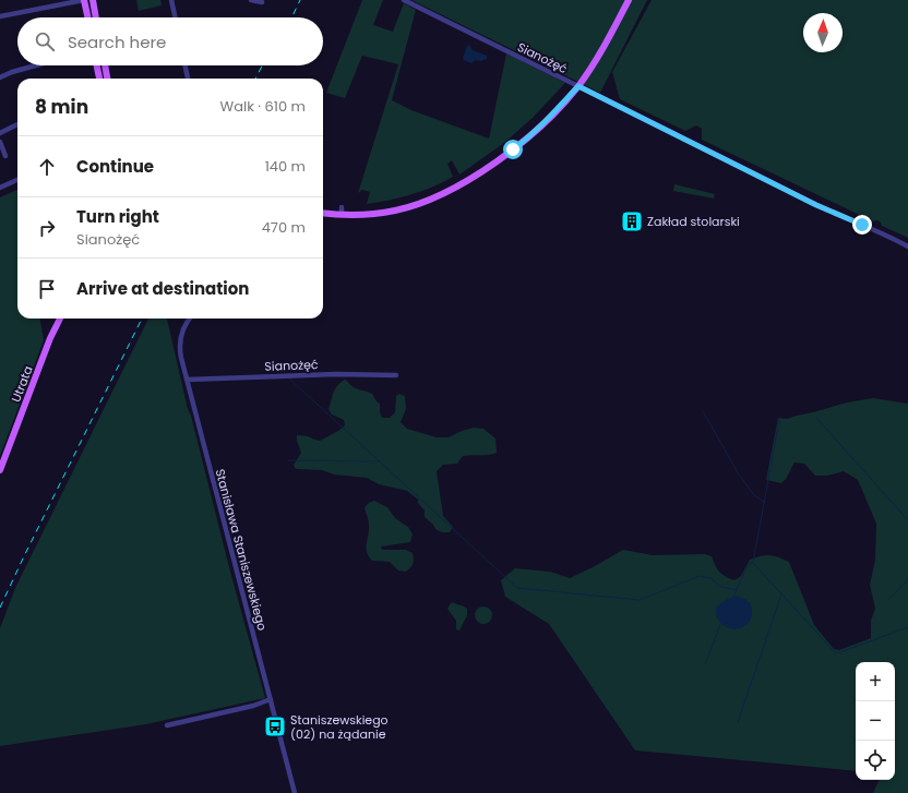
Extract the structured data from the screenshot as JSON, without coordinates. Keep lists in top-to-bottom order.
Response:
{
  "streets": {
    "main road": ["Utrata"],
    "street": ["Sianożęć", "Stanisława Staniszewskiego"]
  },
  "crossings": [
    ["Sianożęć", "Stanisława Staniszewskiego"]
  ],
  "places": {
    "building": ["Zakład stolarski"],
    "bus stop": ["Staniszewskiego (02) na żądanie"]
  },
  "north": "top",
  "page": {
    "search": "Search here",
    "heading": ["8 min", "Walk · 610 m"],
    "list": [
      ["Continue", "140 m"],
      ["Turn right", "Sianożęć", "470 m"],
      "Arrive at destination"
    ],
    "map_buttons": ["+", "−"]
  }
}
